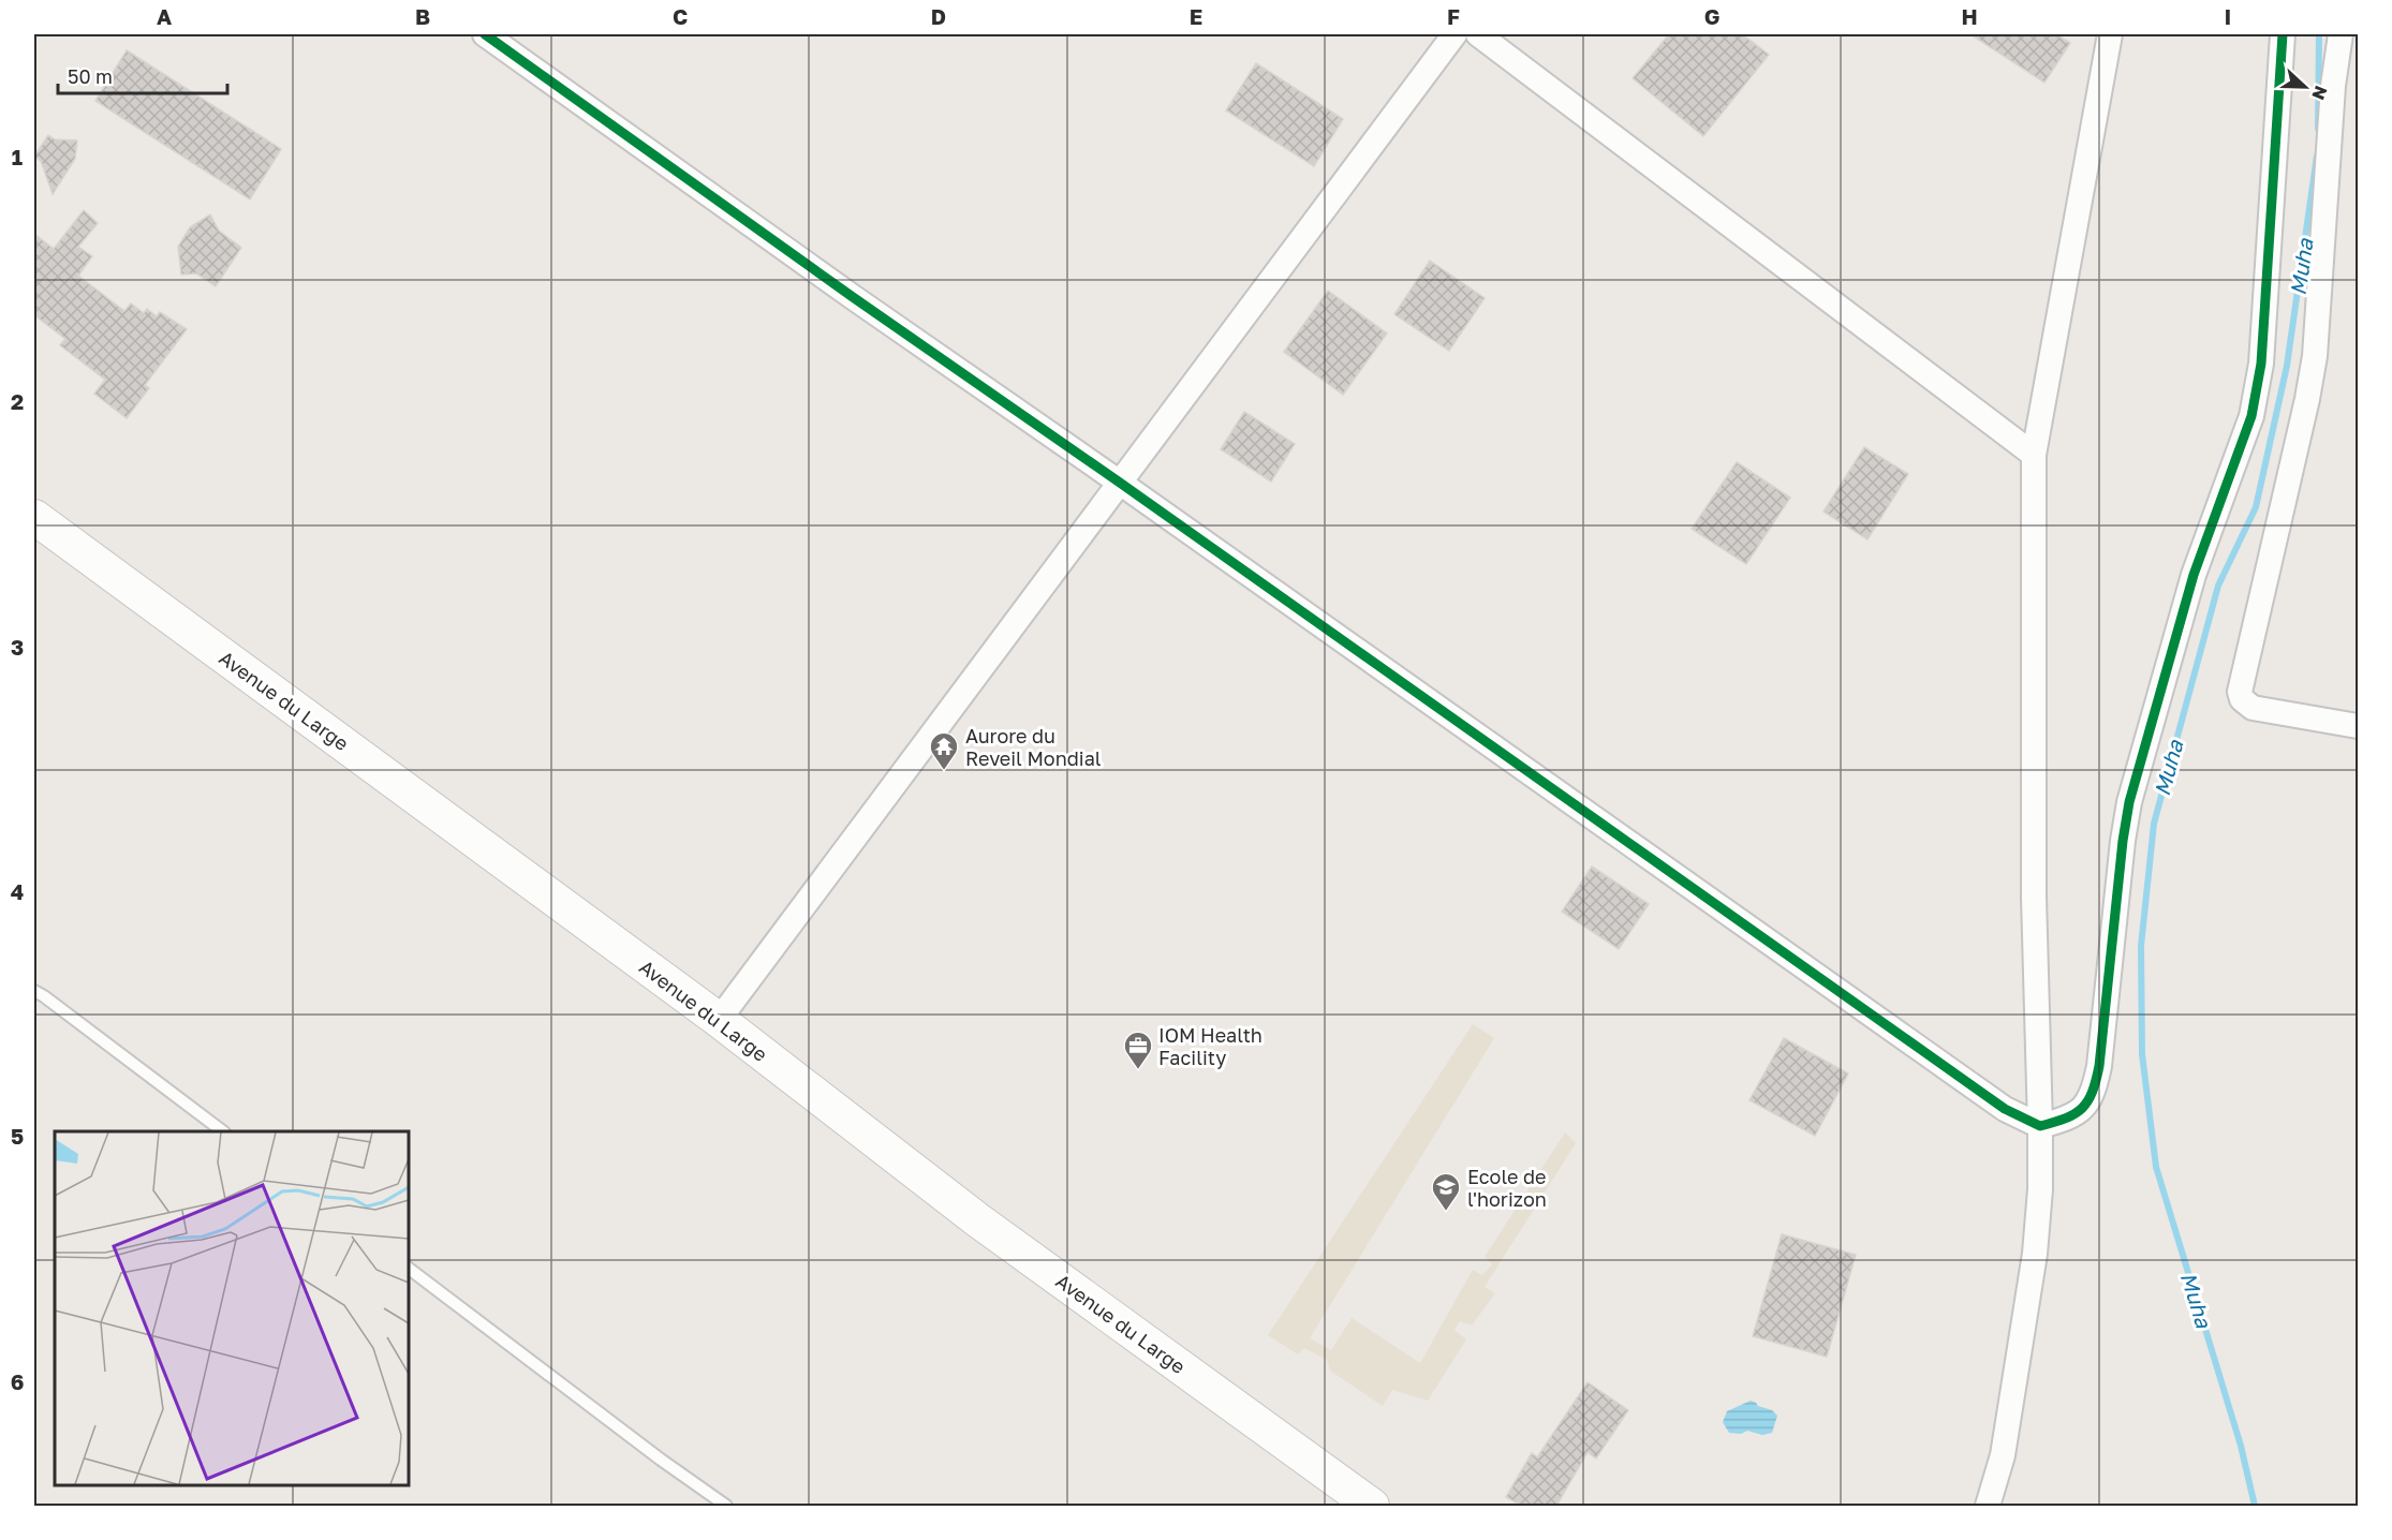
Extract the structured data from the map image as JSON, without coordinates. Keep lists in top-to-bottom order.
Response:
{
  "streets": {
    "main road": ["Avenue du Large"]
  },
  "water": ["Muha"],
  "places": {
    "temple": ["Aurore du Reveil Mondial"],
    "office": ["IOM Health Facility"],
    "school or university": ["Ecole de l'horizon"]
  },
  "scale_bar": "50 m",
  "north": "right",
  "grid": {
    "columns": [
      "A",
      "B",
      "C",
      "D",
      "E",
      "F",
      "G",
      "H",
      "I"
    ],
    "rows": [
      "1",
      "2",
      "3",
      "4",
      "5",
      "6"
    ]
  }
}
